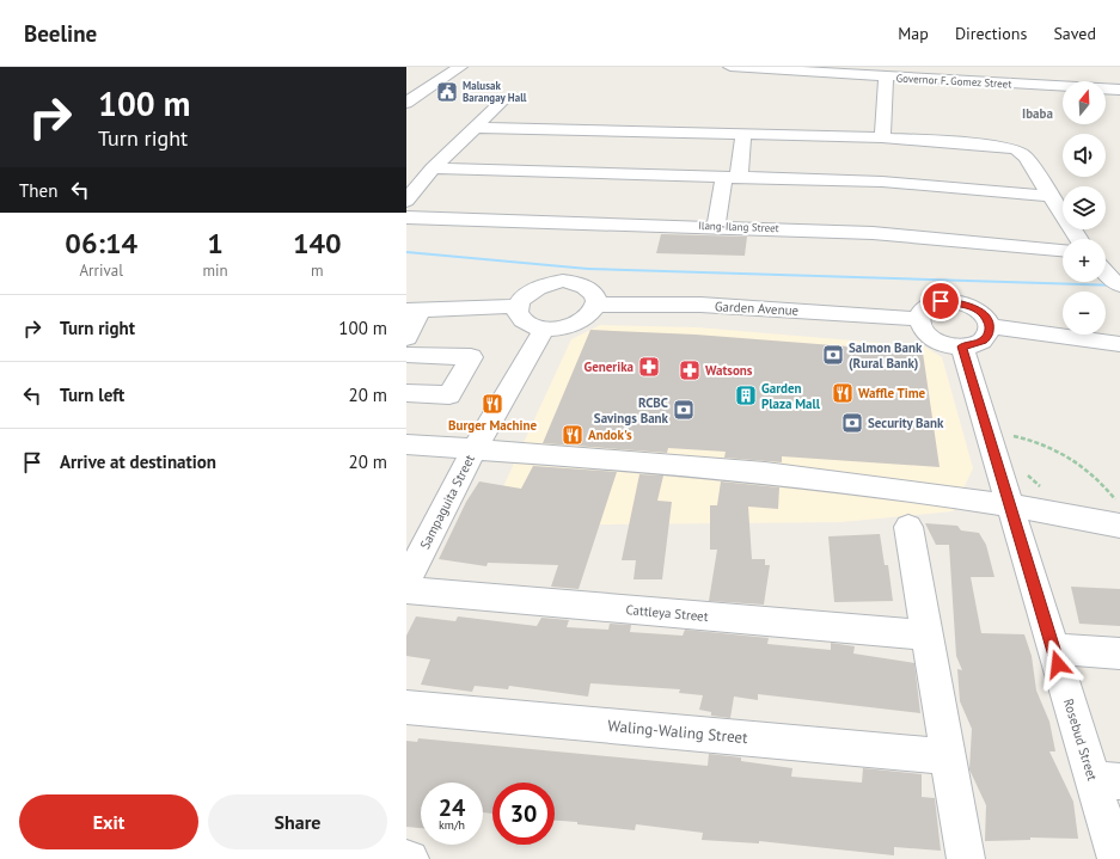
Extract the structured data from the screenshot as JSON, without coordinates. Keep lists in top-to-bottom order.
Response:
{
  "streets": {
    "street": [
      "Governor F. Gomez Street",
      "Ilang-Ilang Street",
      "Garden Avenue",
      "Sampaguita Street",
      "Cattleya Street",
      "Waling-Waling Street",
      "Rosebud Street"
    ]
  },
  "crossings": [
    ["Garden Avenue", "Sampaguita Street"],
    ["Garden Avenue", "Rosebud Street"]
  ],
  "districts": ["Ibaba"],
  "places": {
    "public building": ["Malusak Barangay Hall"],
    "bank": ["Salmon Bank (Rural Bank)", "RCBC Savings Bank", "Security Bank"],
    "pharmacy": ["Generika", "Watsons"],
    "restaurant": ["Waffle Time", "Burger Machine", "Andok's"],
    "building": ["Garden Plaza Mall"]
  },
  "north": "top",
  "page": {
    "header": "Beeline",
    "nav": ["Map", "Directions", "Saved"],
    "turn": ["100 m", "Turn right"],
    "map_buttons": ["+", "−"],
    "then": "Then",
    "eta": [
      "06:14",
      "Arrival",
      "1",
      "min",
      "140",
      "m"
    ],
    "list": [
      {
        "name": "Turn right",
        "value": "100 m"
      },
      {
        "name": "Turn left",
        "value": "20 m"
      },
      {
        "name": "Arrive at destination",
        "value": "20 m"
      }
    ],
    "speed": "24 km/h",
    "limit": "30",
    "buttons": ["Exit", "Share"]
  }
}
